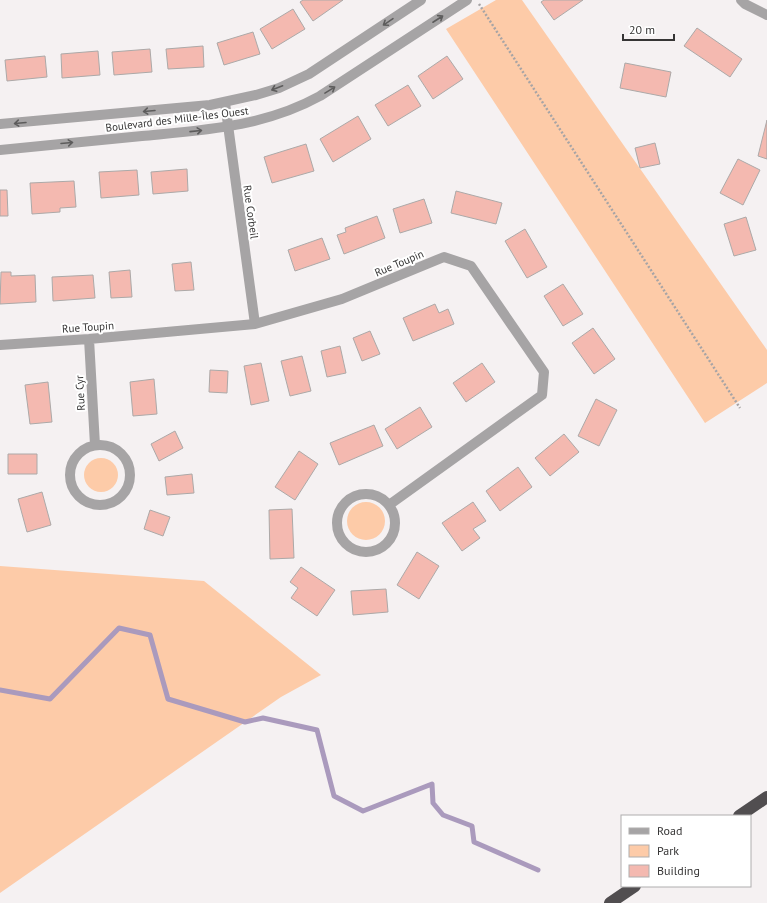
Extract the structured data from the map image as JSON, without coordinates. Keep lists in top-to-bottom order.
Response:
{
  "streets": {
    "street": [
      "Boulevard des Mille-Îles Ouest",
      "Rue Corbeil",
      "Rue Toupin",
      "Rue Cyr"
    ]
  },
  "crossings": [
    ["Boulevard des Mille-Îles Ouest", "Rue Corbeil"],
    ["Rue Corbeil", "Rue Toupin"],
    ["Rue Toupin", "Rue Cyr"]
  ],
  "legend": ["Road", "Park", "Building"],
  "scale_bar": "20 m"
}
